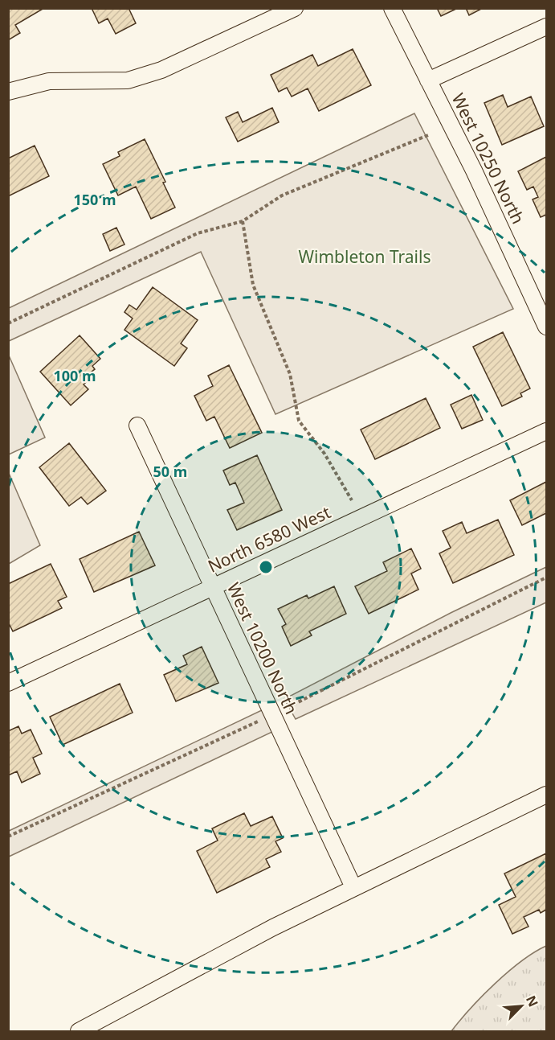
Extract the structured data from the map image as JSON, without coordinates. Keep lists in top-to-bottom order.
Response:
{
  "streets": {
    "street": ["West 10250 North", "North 6580 West", "West 10200 North"]
  },
  "crossings": [
    ["North 6580 West", "West 10200 North"]
  ],
  "parks": ["Wimbleton Trails"],
  "north": "top right",
  "rings": ["150 m", "100 m", "50 m"]
}
